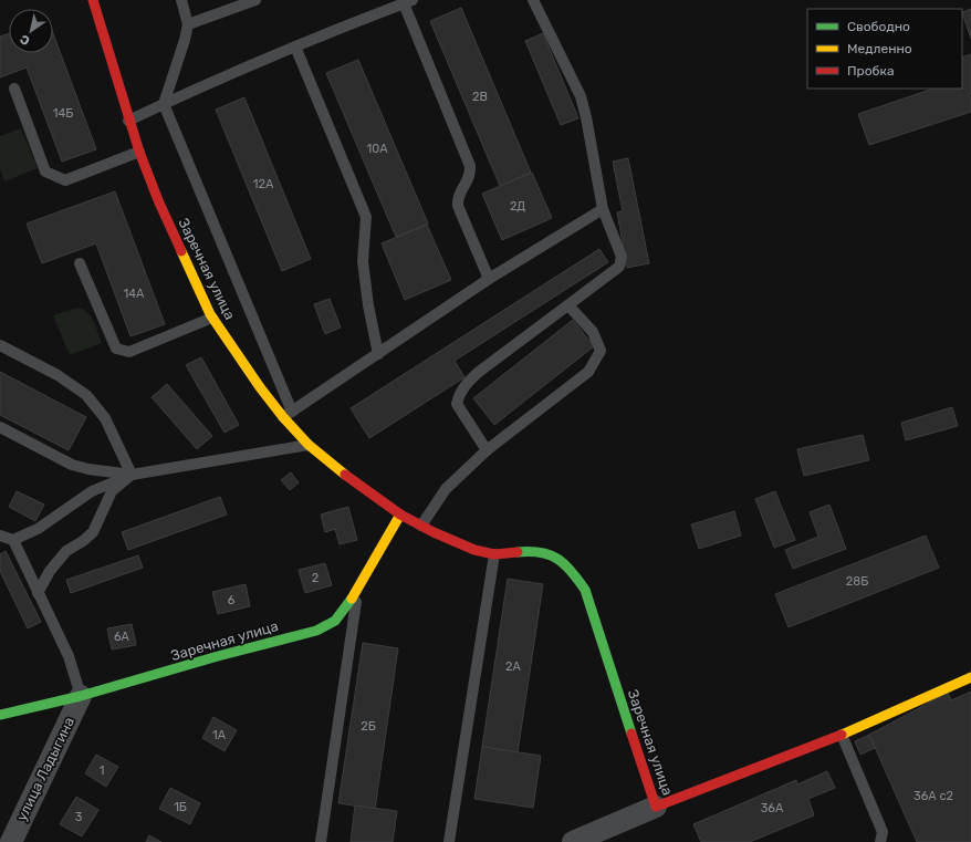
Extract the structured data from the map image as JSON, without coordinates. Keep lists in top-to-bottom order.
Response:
{
  "streets": {
    "street": ["Заречная улица", "улица Ладыгина"]
  },
  "crossings": [
    ["Заречная улица", "улица Ладыгина"]
  ],
  "house_numbers": [
    "2В",
    "14Б",
    "10А",
    "12А",
    "2Д",
    "14А",
    "2",
    "28Б",
    "6",
    "6А",
    "2А",
    "2Б",
    "1А",
    "1",
    "36А с2",
    "1Б",
    "36А",
    "3"
  ],
  "legend": ["Свободно", "Медленно", "Пробка"],
  "north": "bottom left"
}
